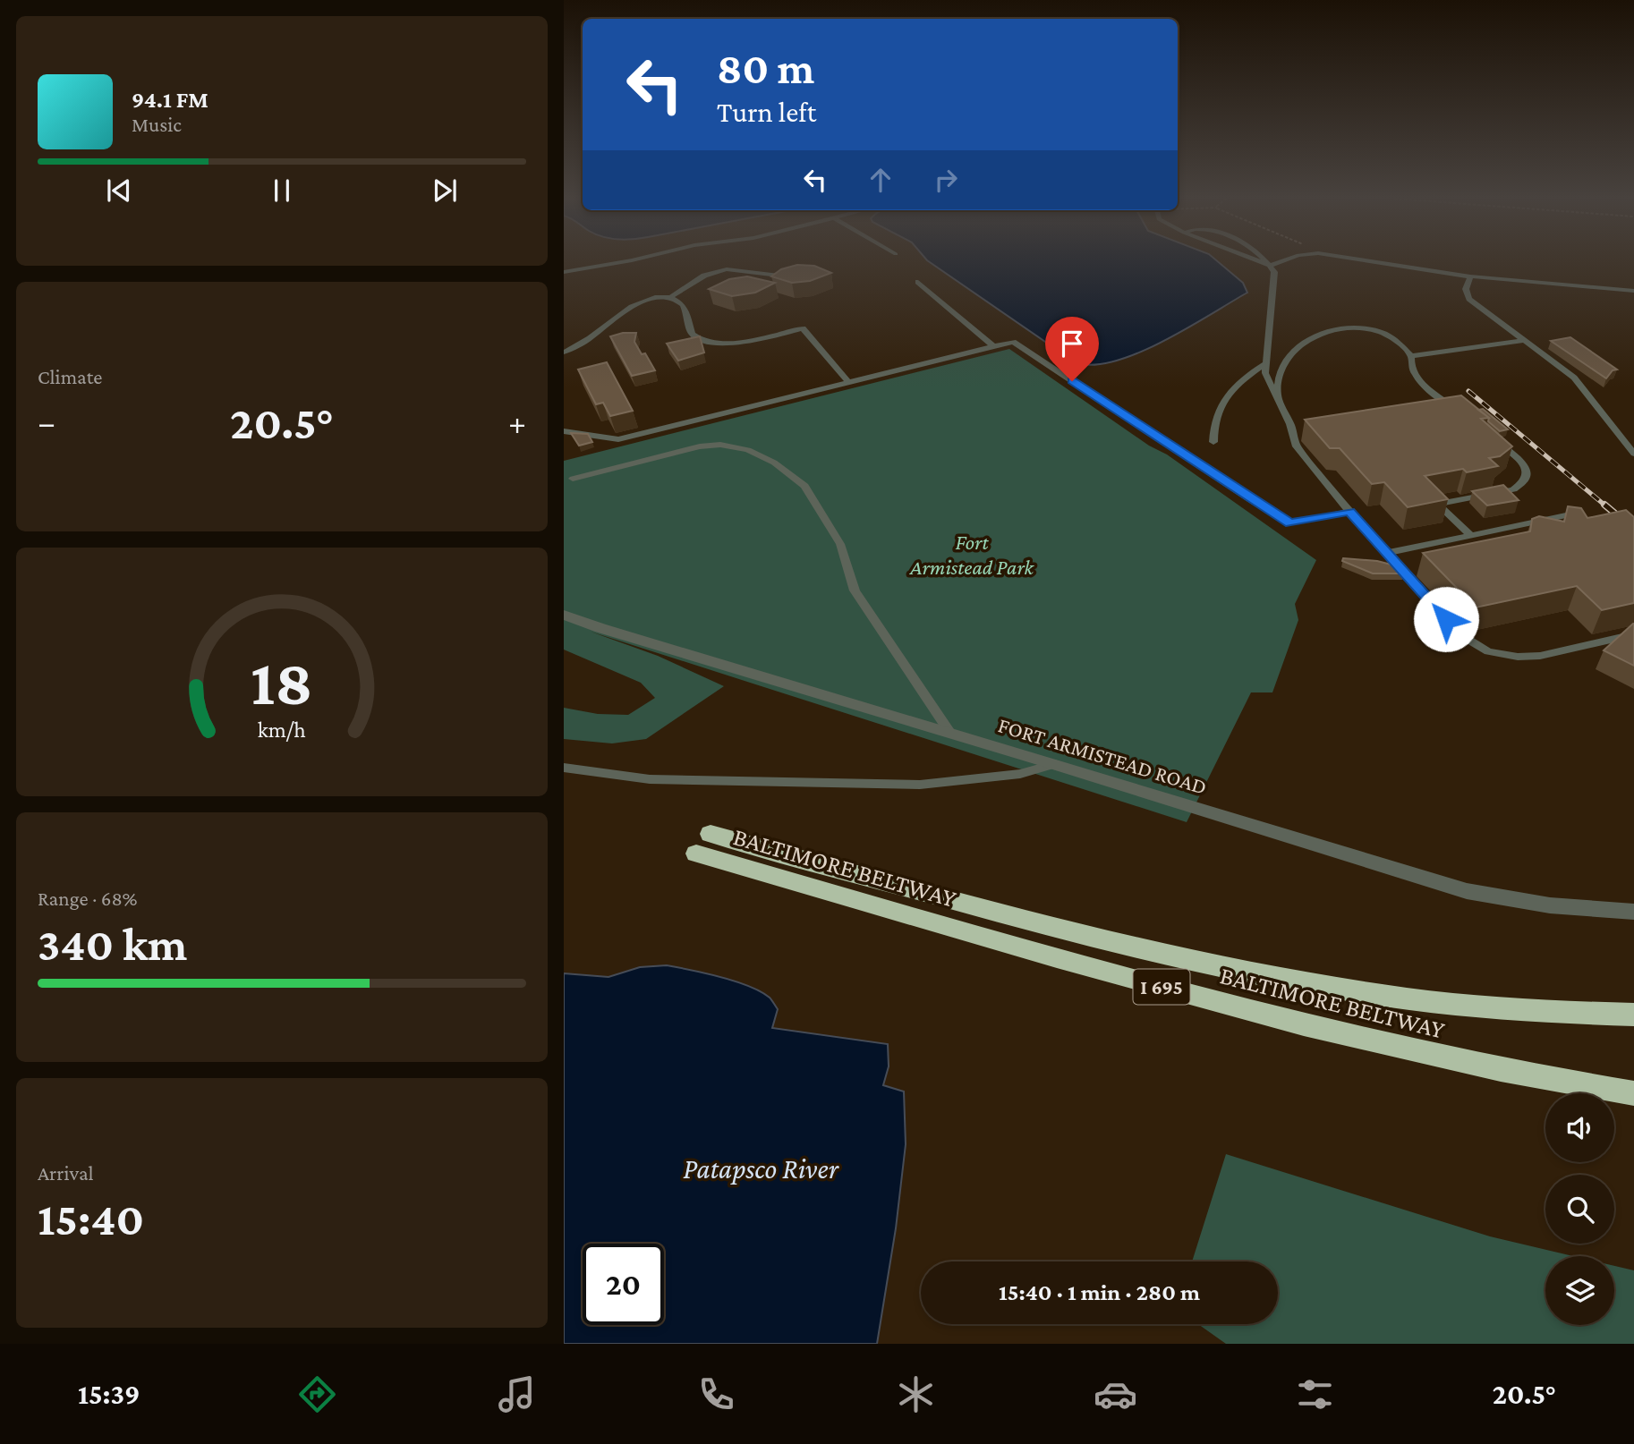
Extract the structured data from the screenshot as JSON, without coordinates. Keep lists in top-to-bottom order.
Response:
{
  "streets": {
    "highway": ["BALTIMORE BELTWAY", "I 695"],
    "street": ["FORT ARMISTEAD ROAD"]
  },
  "water": ["Patapsco River"],
  "parks": ["Fort Armistead Park"],
  "page": {
    "turn": ["80 m", "Turn left"],
    "song": ["94.1 FM", "Music"],
    "tile": [
      "Climate",
      ["Range · 68%", "340 km"],
      ["Arrival", "15:40"]
    ],
    "heat": ["−", "20.5°", "+"],
    "limit": "20",
    "trip": "15:40 · 1 min · 280 m",
    "tabs": ["15:39", "20.5°"],
    "gauge": ["18", "km/h"]
  }
}
